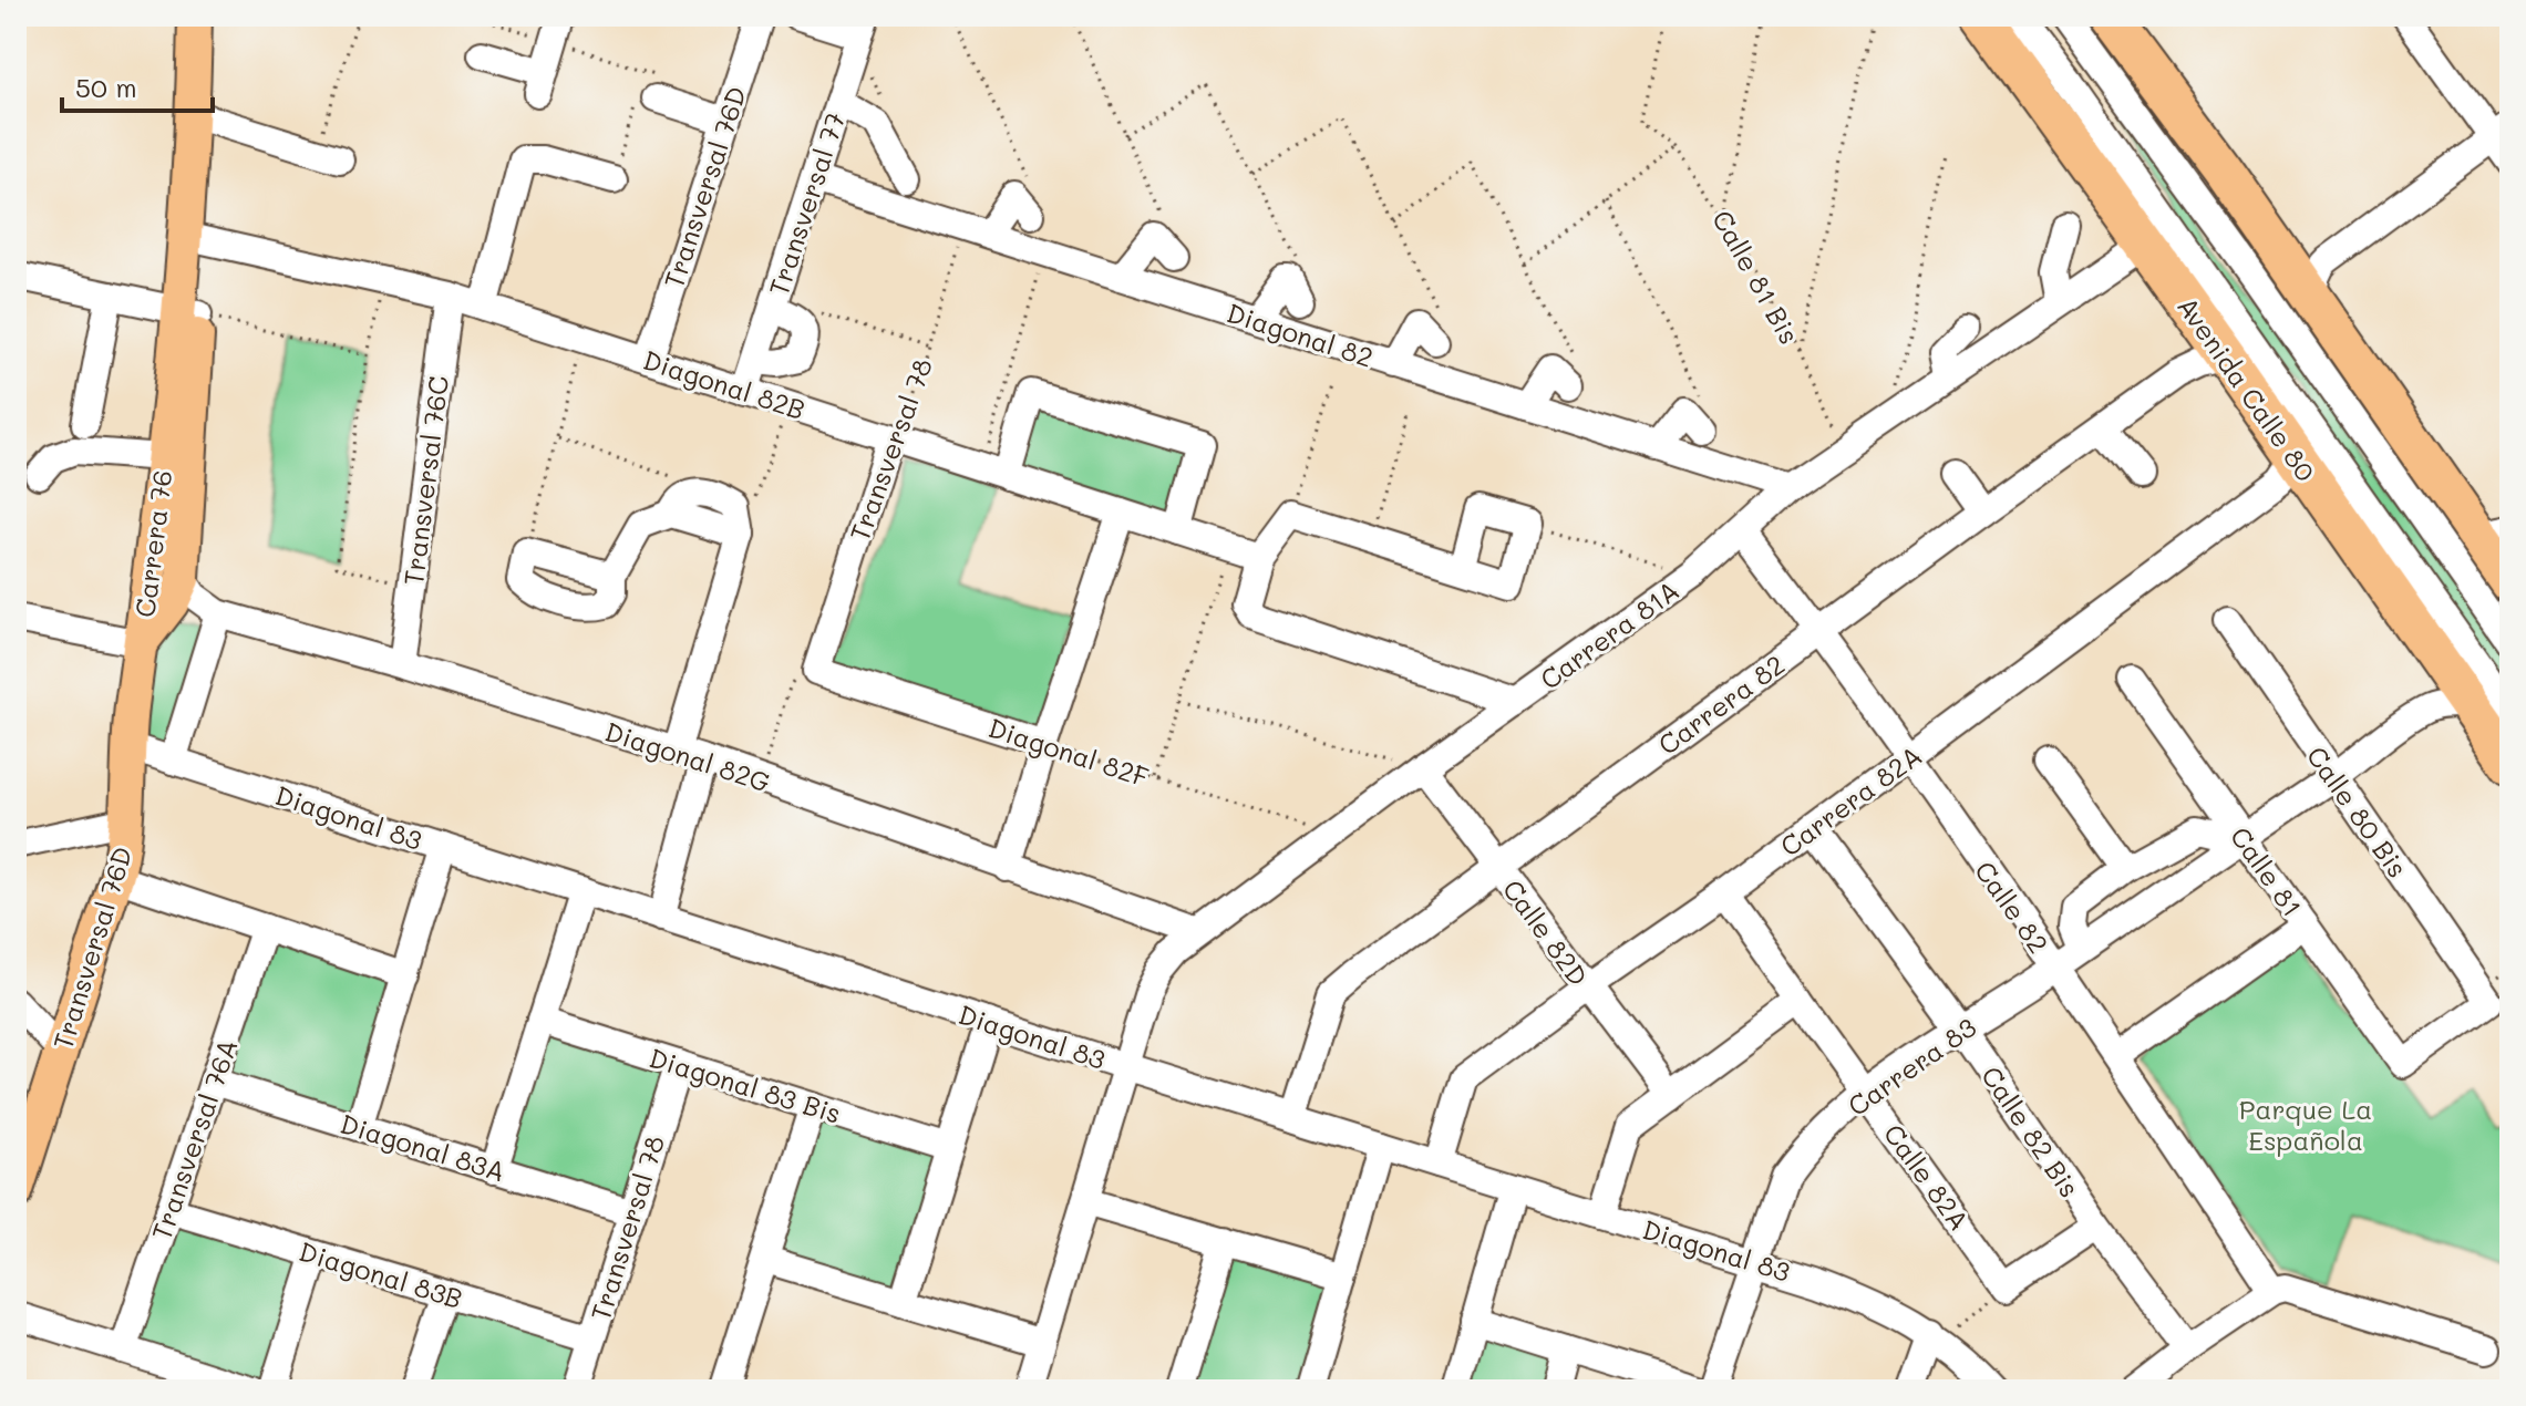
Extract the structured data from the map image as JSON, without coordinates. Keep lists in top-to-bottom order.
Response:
{
  "streets": {
    "highway": ["Avenida Calle 80"],
    "main road": ["Transversal 76D", "Carrera 76"],
    "street": [
      "Transversal 77",
      "Diagonal 82",
      "Diagonal 82B",
      "Transversal 78",
      "Transversal 76C",
      "Carrera 81A",
      "Carrera 82",
      "Diagonal 82F",
      "Diagonal 82G",
      "Carrera 82A",
      "Calle 80 Bis",
      "Diagonal 83",
      "Calle 81",
      "Calle 82",
      "Calle 82D",
      "Carrera 83",
      "Diagonal 83 Bis",
      "Calle 82 Bis",
      "Transversal 76A",
      "Diagonal 83A",
      "Calle 82A",
      "Diagonal 83B"
    ],
    "path": ["Calle 81 Bis"]
  },
  "crossings": [
    ["Transversal 76D", "Diagonal 82B"],
    ["Transversal 76D", "Carrera 76"],
    ["Transversal 76D", "Diagonal 83"],
    ["Transversal 77", "Diagonal 82"],
    ["Transversal 77", "Diagonal 82B"],
    ["Calle 81 Bis", "Carrera 81A"],
    ["Diagonal 82", "Transversal 78"],
    ["Diagonal 82", "Carrera 81A"],
    ["Diagonal 82B", "Transversal 78"],
    ["Diagonal 82B", "Transversal 76C"],
    ["Diagonal 82B", "Carrera 76"],
    ["Avenida Calle 80", "Carrera 81A"],
    ["Avenida Calle 80", "Carrera 82"],
    ["Avenida Calle 80", "Carrera 82A"],
    ["Avenida Calle 80", "Carrera 83"],
    ["Transversal 78", "Diagonal 82F"],
    ["Transversal 78", "Diagonal 83 Bis"],
    ["Transversal 78", "Diagonal 83A"],
    ["Transversal 78", "Diagonal 83B"],
    ["Transversal 76C", "Diagonal 82G"],
    ["Carrera 76", "Diagonal 82G"],
    ["Carrera 81A", "Diagonal 82G"],
    ["Carrera 81A", "Diagonal 83"],
    ["Carrera 81A", "Calle 82"],
    ["Carrera 81A", "Calle 82D"],
    ["Carrera 82", "Diagonal 83"],
    ["Carrera 82", "Calle 82"],
    ["Carrera 82", "Calle 82D"],
    ["Carrera 82A", "Diagonal 83"],
    ["Carrera 82A", "Calle 82"],
    ["Carrera 82A", "Calle 82D"],
    ["Carrera 82A", "Calle 82 Bis"],
    ["Carrera 82A", "Calle 82A"],
    ["Calle 80 Bis", "Calle 81"],
    ["Calle 80 Bis", "Carrera 83"],
    ["Diagonal 83", "Carrera 83"],
    ["Calle 81", "Carrera 83"],
    ["Calle 82", "Carrera 83"],
    ["Carrera 83", "Calle 82 Bis"],
    ["Carrera 83", "Calle 82A"],
    ["Transversal 76A", "Diagonal 83A"],
    ["Transversal 76A", "Diagonal 83B"]
  ],
  "parks": ["Parque La Española"],
  "scale_bar": "50 m"
}
